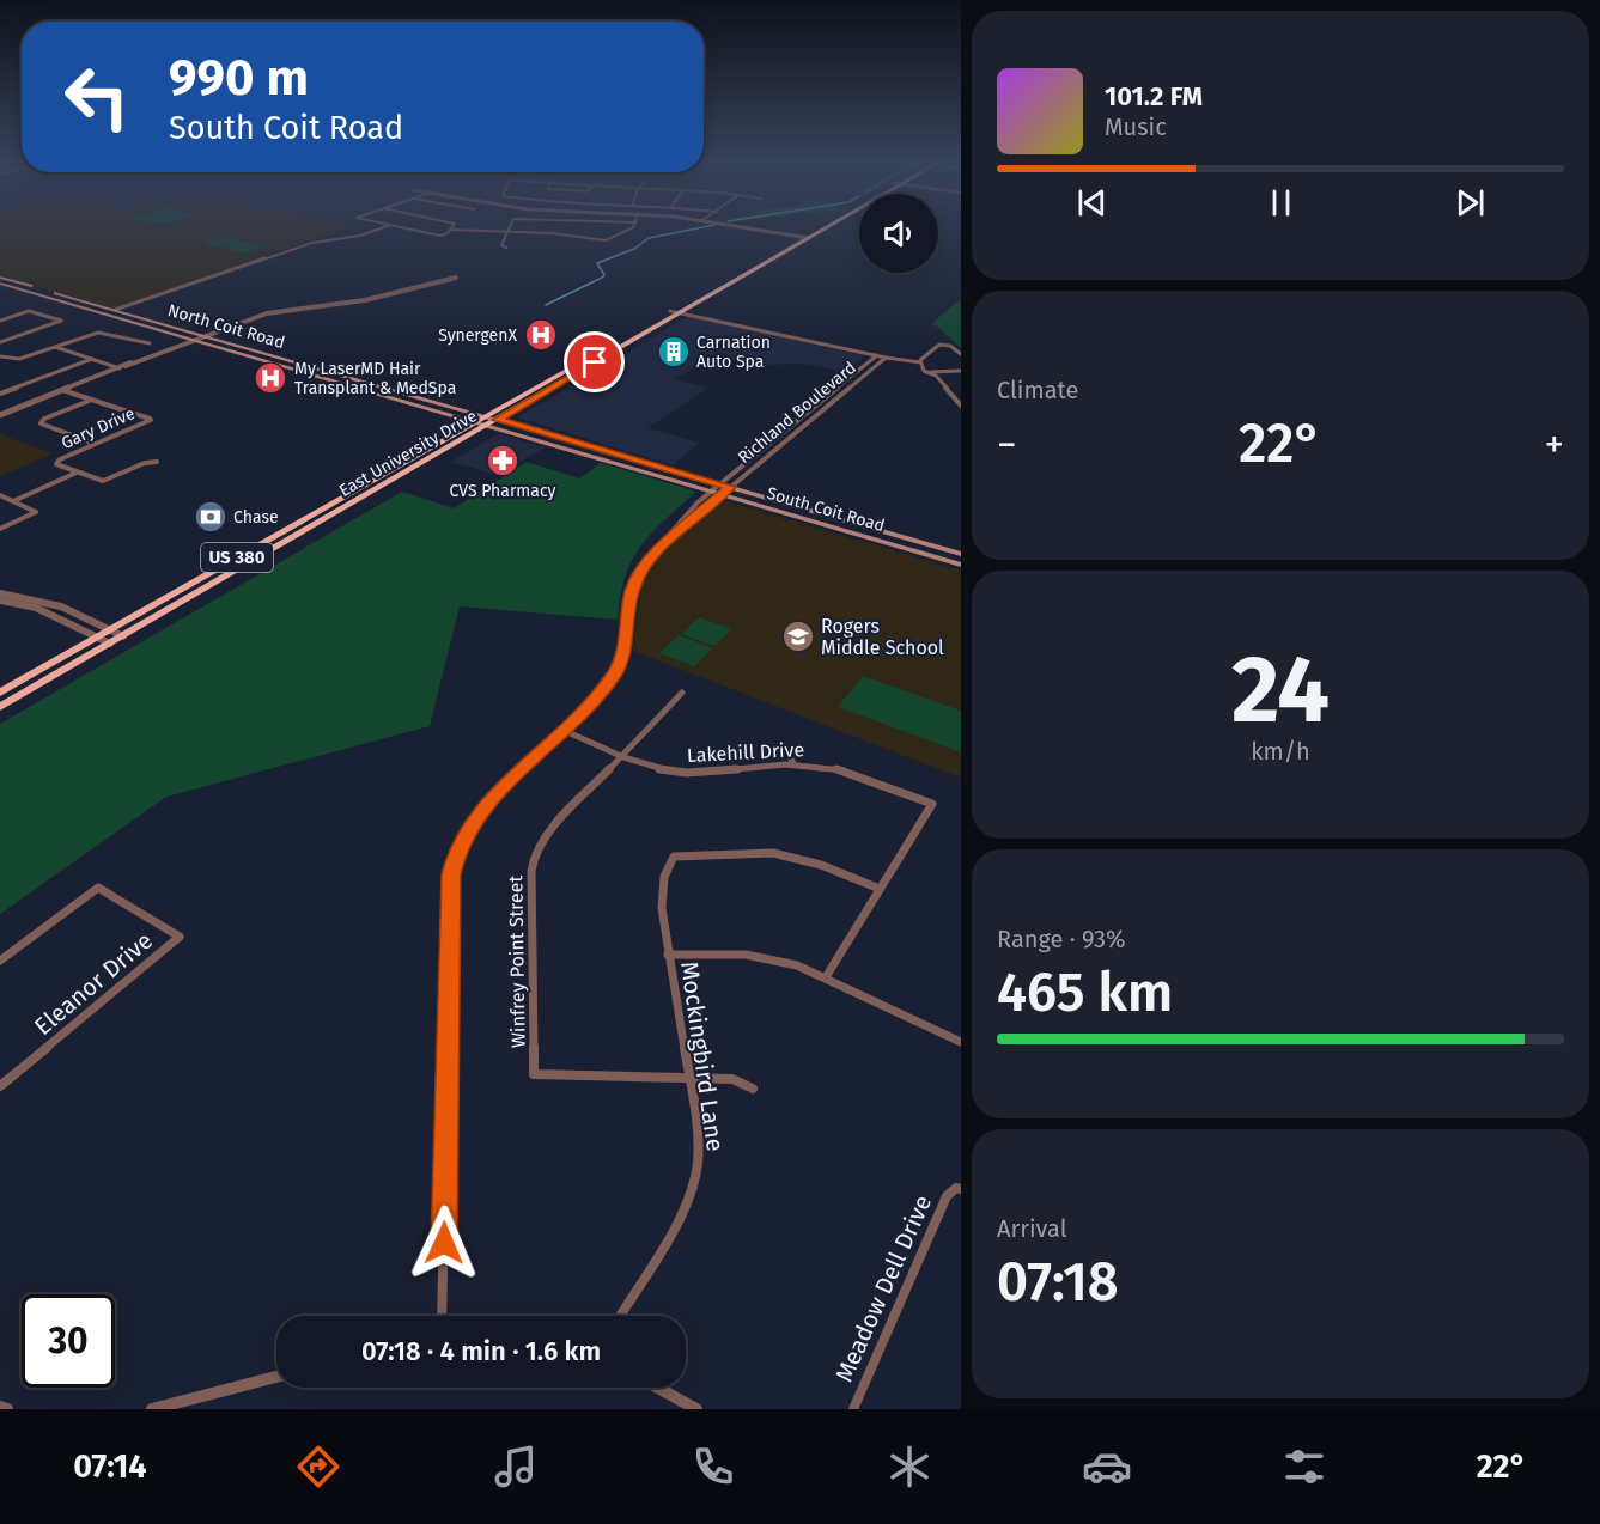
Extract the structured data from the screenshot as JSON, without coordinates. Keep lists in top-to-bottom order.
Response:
{
  "streets": {
    "highway": ["East University Drive", "US 380"],
    "main road": ["North Coit Road", "South Coit Road"],
    "street": [
      "Richland Boulevard",
      "Gary Drive",
      "Lakehill Drive",
      "Winfrey Point Street",
      "Eleanor Drive",
      "Mockingbird Lane",
      "Meadow Dell Drive"
    ]
  },
  "crossings": [
    ["North Coit Road", "East University Drive"],
    ["North Coit Road", "South Coit Road"],
    ["North Coit Road", "US 380"],
    ["Richland Boulevard", "South Coit Road"],
    ["Richland Boulevard", "Lakehill Drive"],
    ["East University Drive", "South Coit Road"],
    ["East University Drive", "US 380"],
    ["South Coit Road", "US 380"],
    ["Lakehill Drive", "Winfrey Point Street"],
    ["Lakehill Drive", "Mockingbird Lane"],
    ["Winfrey Point Street", "Mockingbird Lane"]
  ],
  "places": {
    "hospital": ["SynergenX", "My LaserMD Hair Transplant & MedSpa"],
    "building": ["Carnation Auto Spa"],
    "pharmacy": ["CVS Pharmacy"],
    "bank": ["Chase"],
    "school or university": ["Rogers Middle School"]
  },
  "page": {
    "turn": ["990 m", "South Coit Road"],
    "song": ["101.2 FM", "Music"],
    "tile": [
      "Climate",
      ["24", "km/h"],
      ["Range · 93%", "465 km"],
      ["Arrival", "07:18"]
    ],
    "heat": ["−", "22°", "+"],
    "limit": "30",
    "trip": "07:18 · 4 min · 1.6 km",
    "tabs": ["07:14", "22°"]
  }
}
